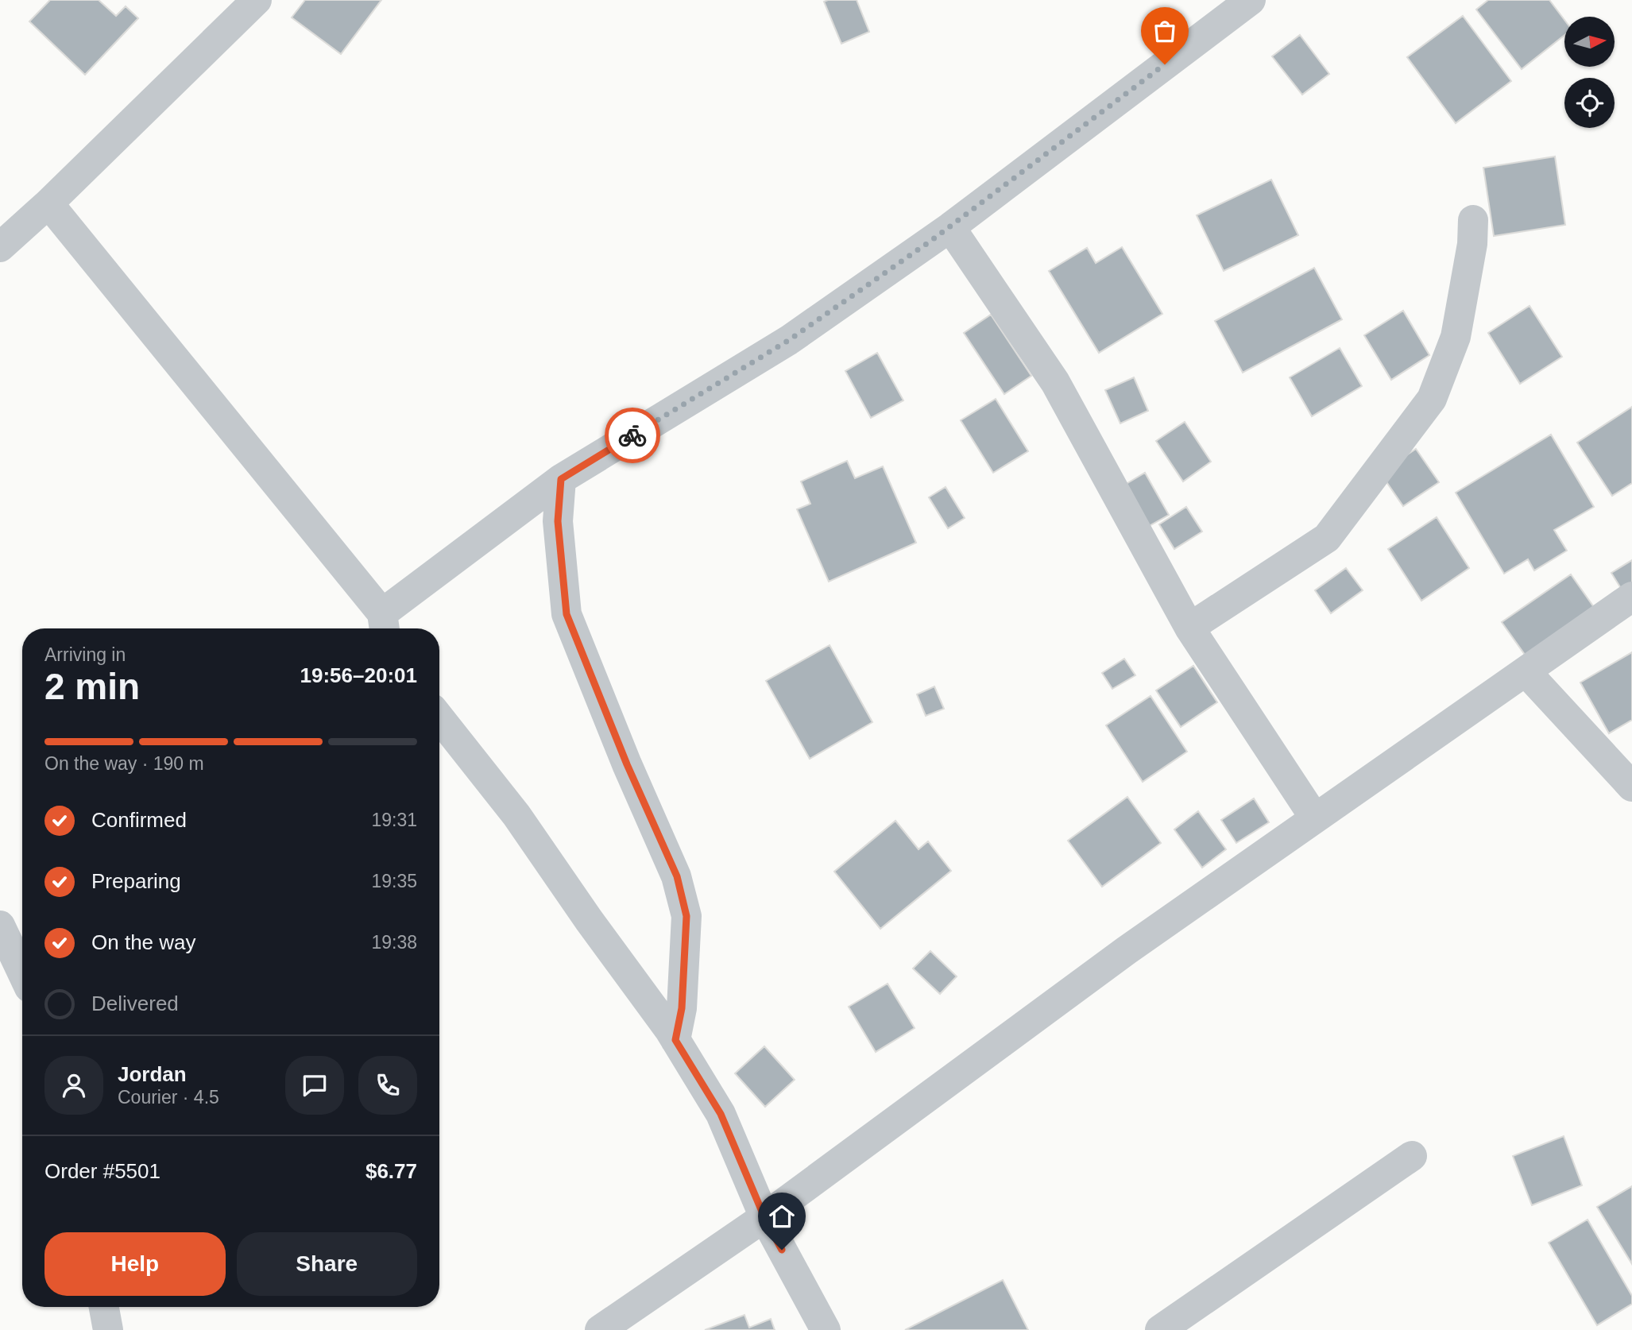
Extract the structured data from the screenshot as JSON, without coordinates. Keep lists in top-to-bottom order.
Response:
{
  "north": "right",
  "page": {
    "heading": ["2 min", "Arriving in", "19:56–20:01"],
    "panel": [
      "Jordan",
      "Courier · 4.5",
      "Order #5501",
      "$6.77"
    ],
    "bar": "On the way · 190 m",
    "list": [
      ["Confirmed", "19:31"],
      ["Preparing", "19:35"],
      ["On the way", "19:38"],
      "Delivered"
    ],
    "buttons": ["Help", "Share"]
  }
}
